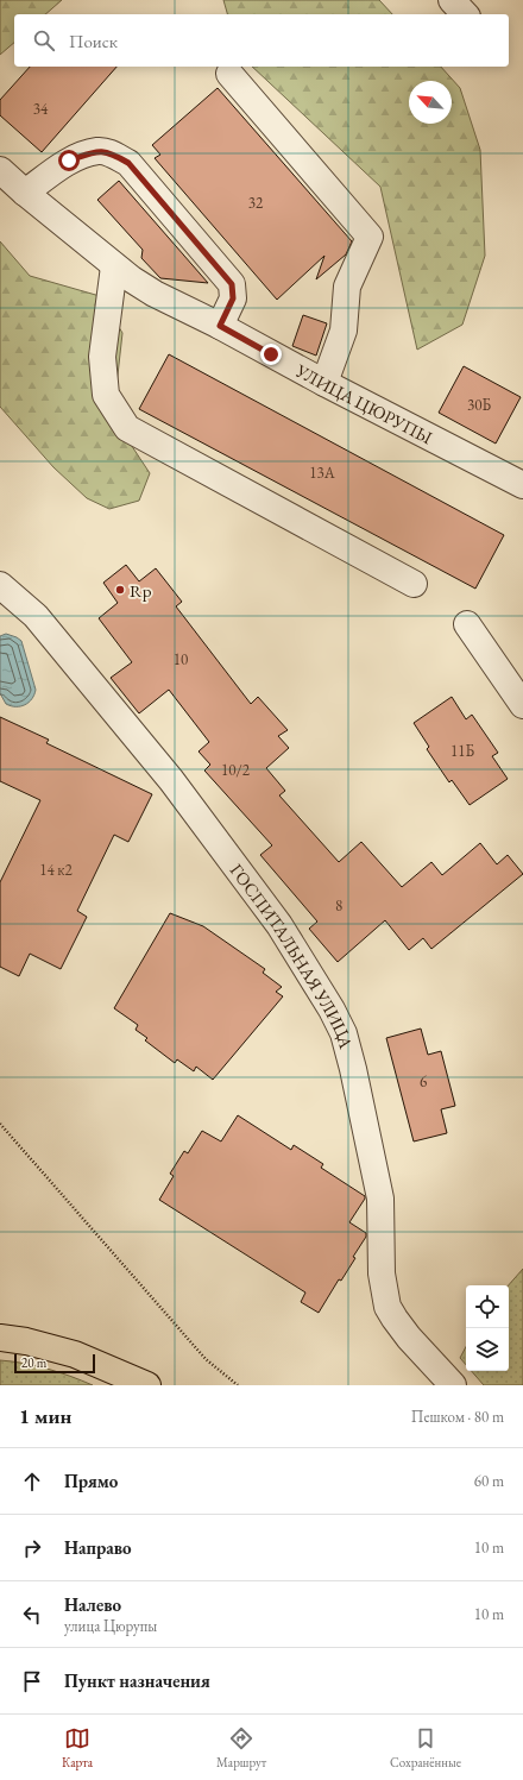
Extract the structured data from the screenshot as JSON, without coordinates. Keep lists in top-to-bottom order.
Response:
{
  "streets": {
    "street": ["УЛИЦА ЦЮРУПЫ", "ГОСПИТАЛЬНАЯ УЛИЦА"]
  },
  "places": ["Rp"],
  "house_numbers": [
    "34",
    "32",
    "30Б",
    "13А",
    "10",
    "11Б",
    "10/2",
    "14 к2",
    "8",
    "6"
  ],
  "scale_bar": "20 m",
  "north": "top left",
  "page": {
    "search": "Поиск",
    "scale": "20 m",
    "heading": ["1 мин", "Пешком · 80 m"],
    "list": [
      ["Прямо", "60 m"],
      ["Направо", "10 m"],
      ["Налево", "улица Цюрупы", "10 m"],
      "Пункт назначения"
    ],
    "nav": ["Карта", "Маршрут", "Сохранённые"]
  }
}
